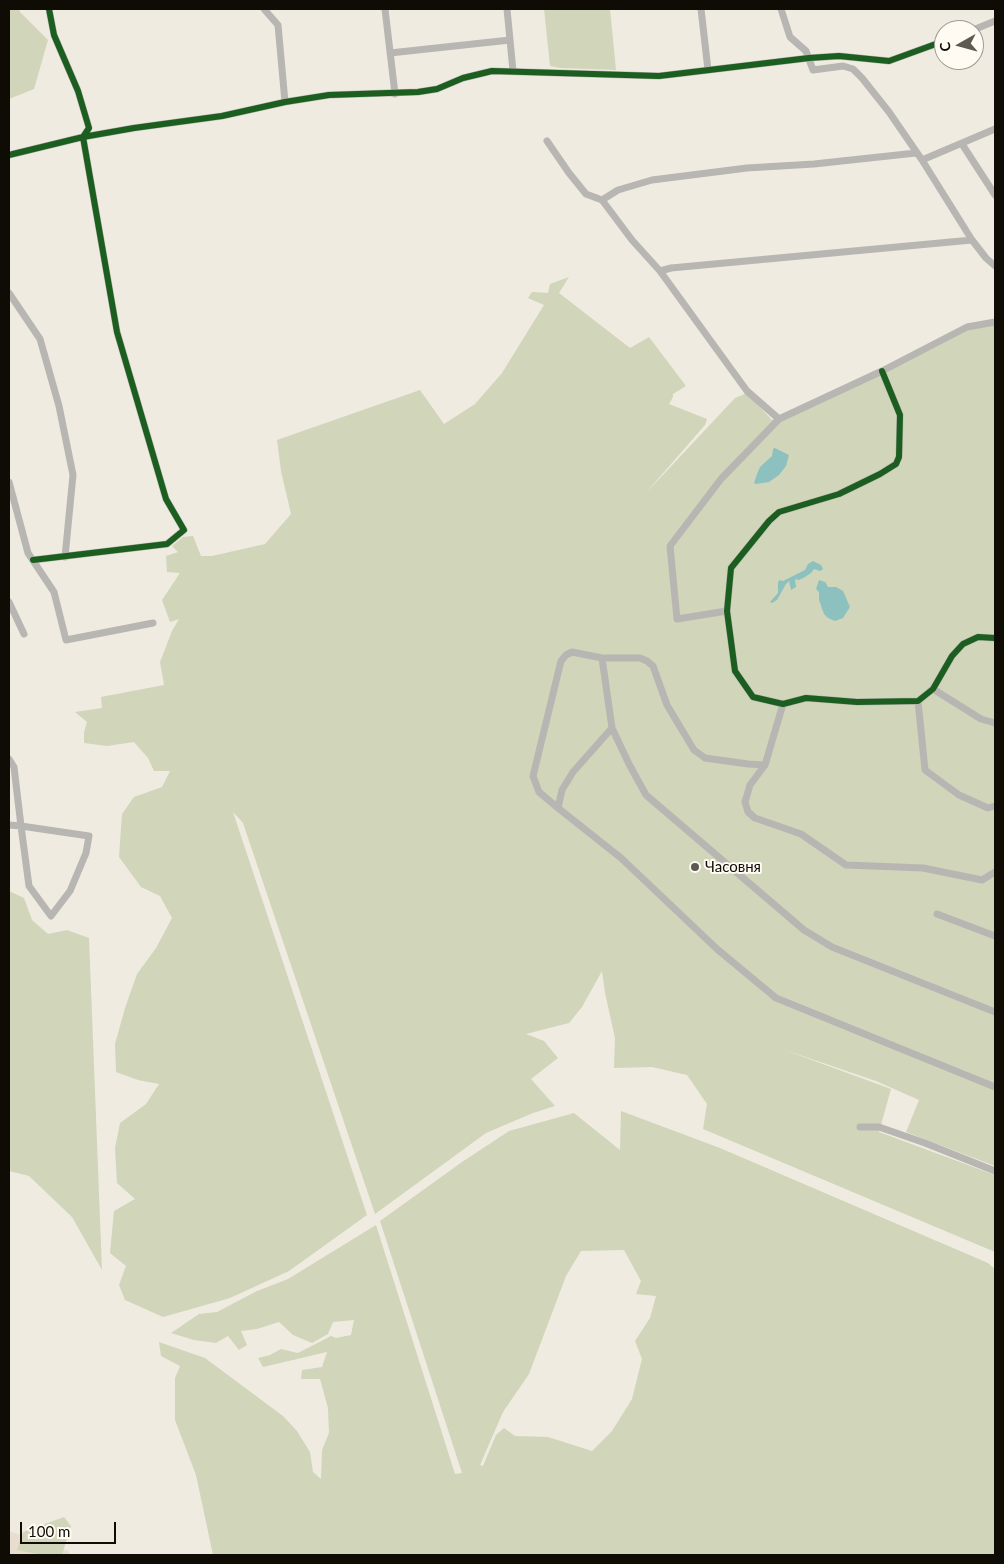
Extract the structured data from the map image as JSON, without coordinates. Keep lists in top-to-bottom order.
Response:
{
  "places": ["Часовня"],
  "scale_bar": "100 m",
  "north": "left"
}
